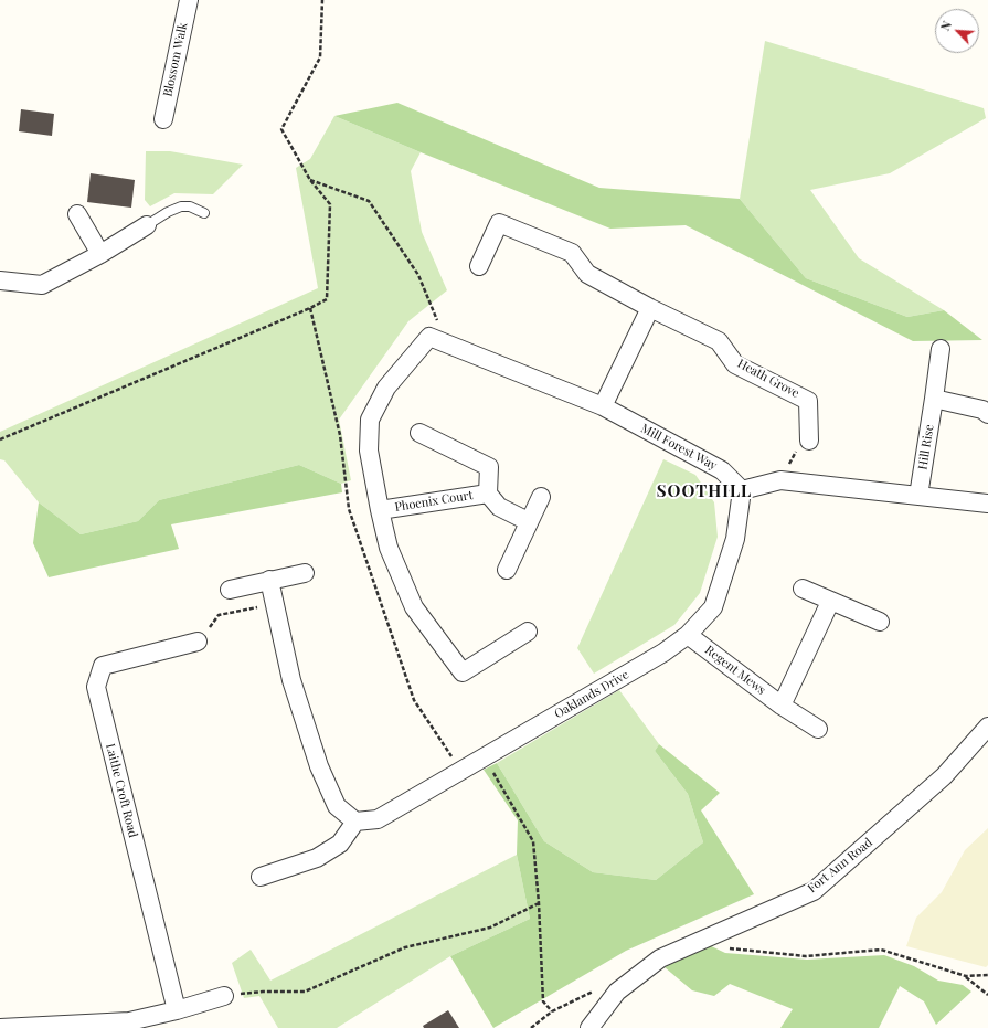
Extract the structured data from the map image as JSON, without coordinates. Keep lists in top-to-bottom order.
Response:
{
  "streets": {
    "street": [
      "Blossom Walk",
      "Heath Grove",
      "Mill Forest Way",
      "Hill Rise",
      "Phoenix Court",
      "Regent Mews",
      "Oaklands Drive",
      "Laithe Croft Road",
      "Fort Ann Road"
    ]
  },
  "crossings": [
    ["Mill Forest Way", "Phoenix Court"],
    ["Mill Forest Way", "Oaklands Drive"],
    ["Regent Mews", "Oaklands Drive"]
  ],
  "districts": ["SOOTHILL"],
  "north": "top left"
}
